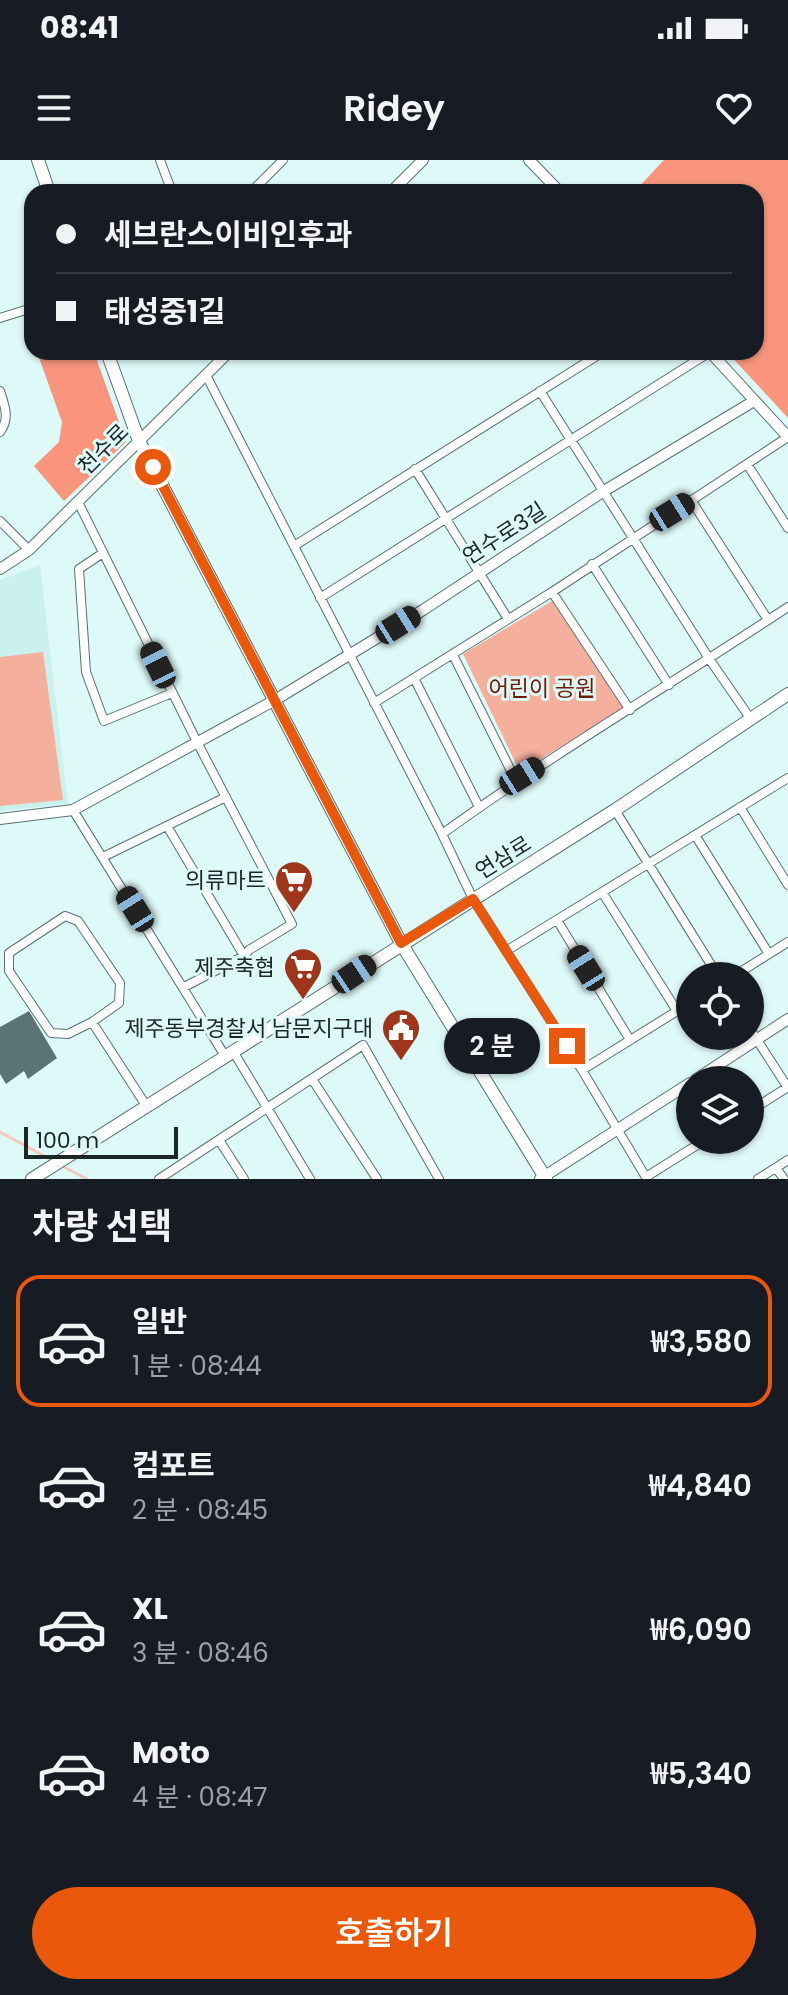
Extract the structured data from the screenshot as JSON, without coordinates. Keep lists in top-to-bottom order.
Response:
{
  "streets": {
    "main road": ["연삼로"],
    "street": ["천수로", "연수로3길"]
  },
  "parks": ["어린이 공원"],
  "places": {
    "supermarket": ["의류마트", "제주축협"],
    "public building": ["제주동부경찰서 남문지구대"]
  },
  "scale_bar": "100 m",
  "page": {
    "status": "08:41",
    "header": "Ridey",
    "banner": ["세브란스이비인후과", "태성중1길"],
    "bubble": "2 분",
    "scale": "100 m",
    "heading": "차량 선택",
    "list": [
      {
        "name": "일반",
        "note": "1 분 · 08:44",
        "value": "₩3,580"
      },
      {
        "name": "컴포트",
        "note": "2 분 · 08:45",
        "value": "₩4,840"
      },
      {
        "name": "XL",
        "note": "3 분 · 08:46",
        "value": "₩6,090"
      },
      {
        "name": "Moto",
        "note": "4 분 · 08:47",
        "value": "₩5,340"
      }
    ],
    "buttons": "호출하기"
  }
}
